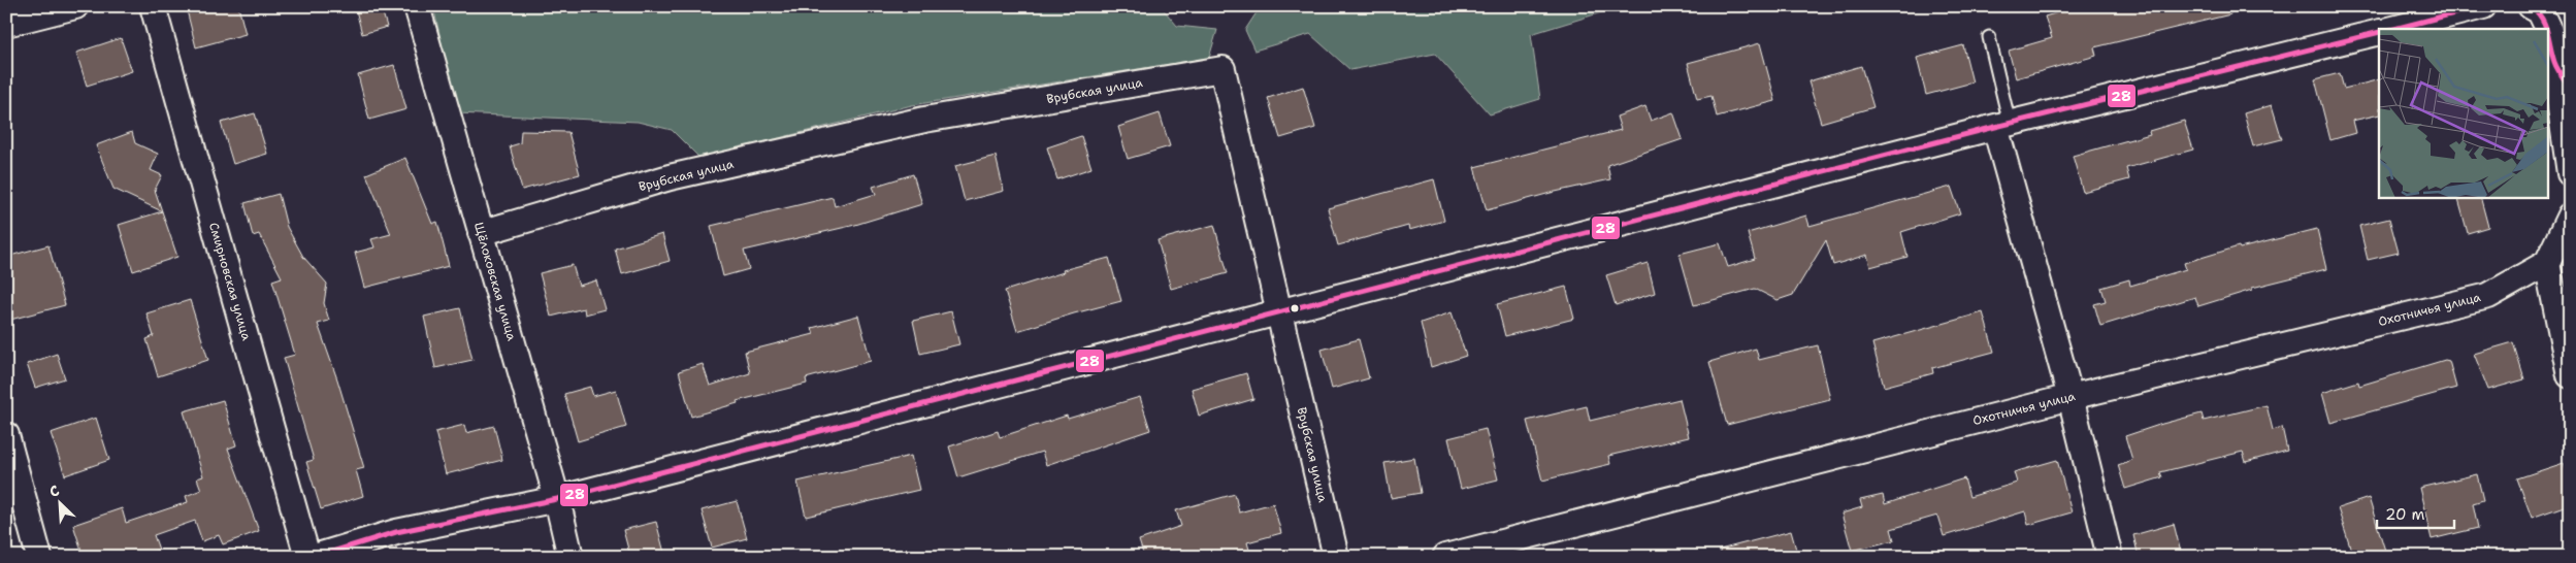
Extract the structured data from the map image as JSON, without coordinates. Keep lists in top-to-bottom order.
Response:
{
  "streets": {
    "street": [
      "Врубская улица",
      "Смирновская улица",
      "Щёлоковская улица",
      "Охотничья улица"
    ]
  },
  "crossings": [
    ["Врубская улица", "Щёлоковская улица"]
  ],
  "lines": ["transit line 28"],
  "scale_bar": "20 m",
  "north": "top left"
}
